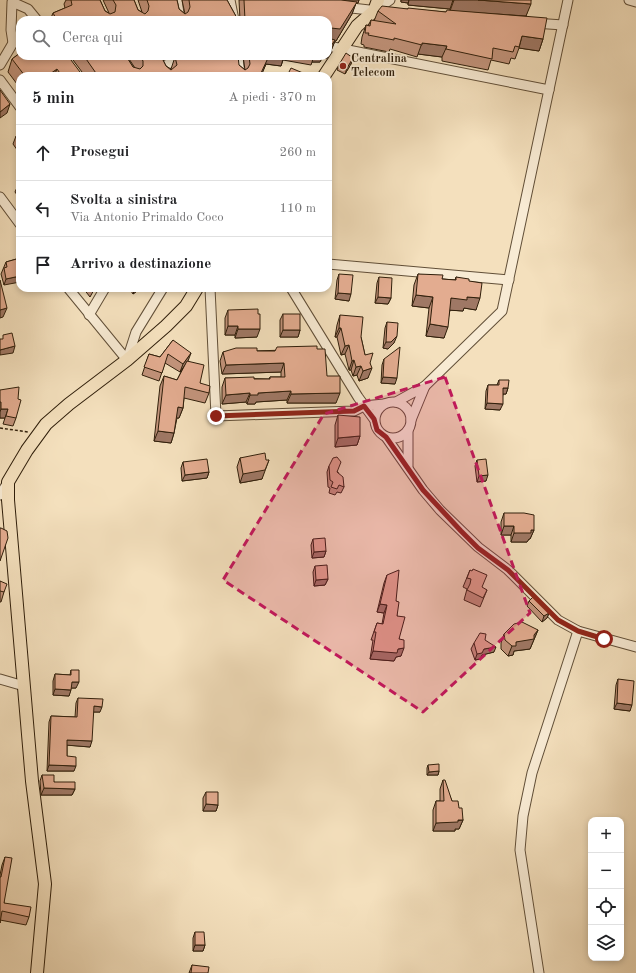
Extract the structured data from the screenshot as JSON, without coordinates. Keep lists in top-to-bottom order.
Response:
{
  "places": ["Centralina Telecom"],
  "page": {
    "search": "Cerca qui",
    "heading": ["5 min", "A piedi · 370 m"],
    "list": [
      ["Prosegui", "260 m"],
      ["Svolta a sinistra", "Via Antonio Primaldo Coco", "110 m"],
      "Arrivo a destinazione"
    ],
    "map_buttons": ["+", "−"]
  }
}
